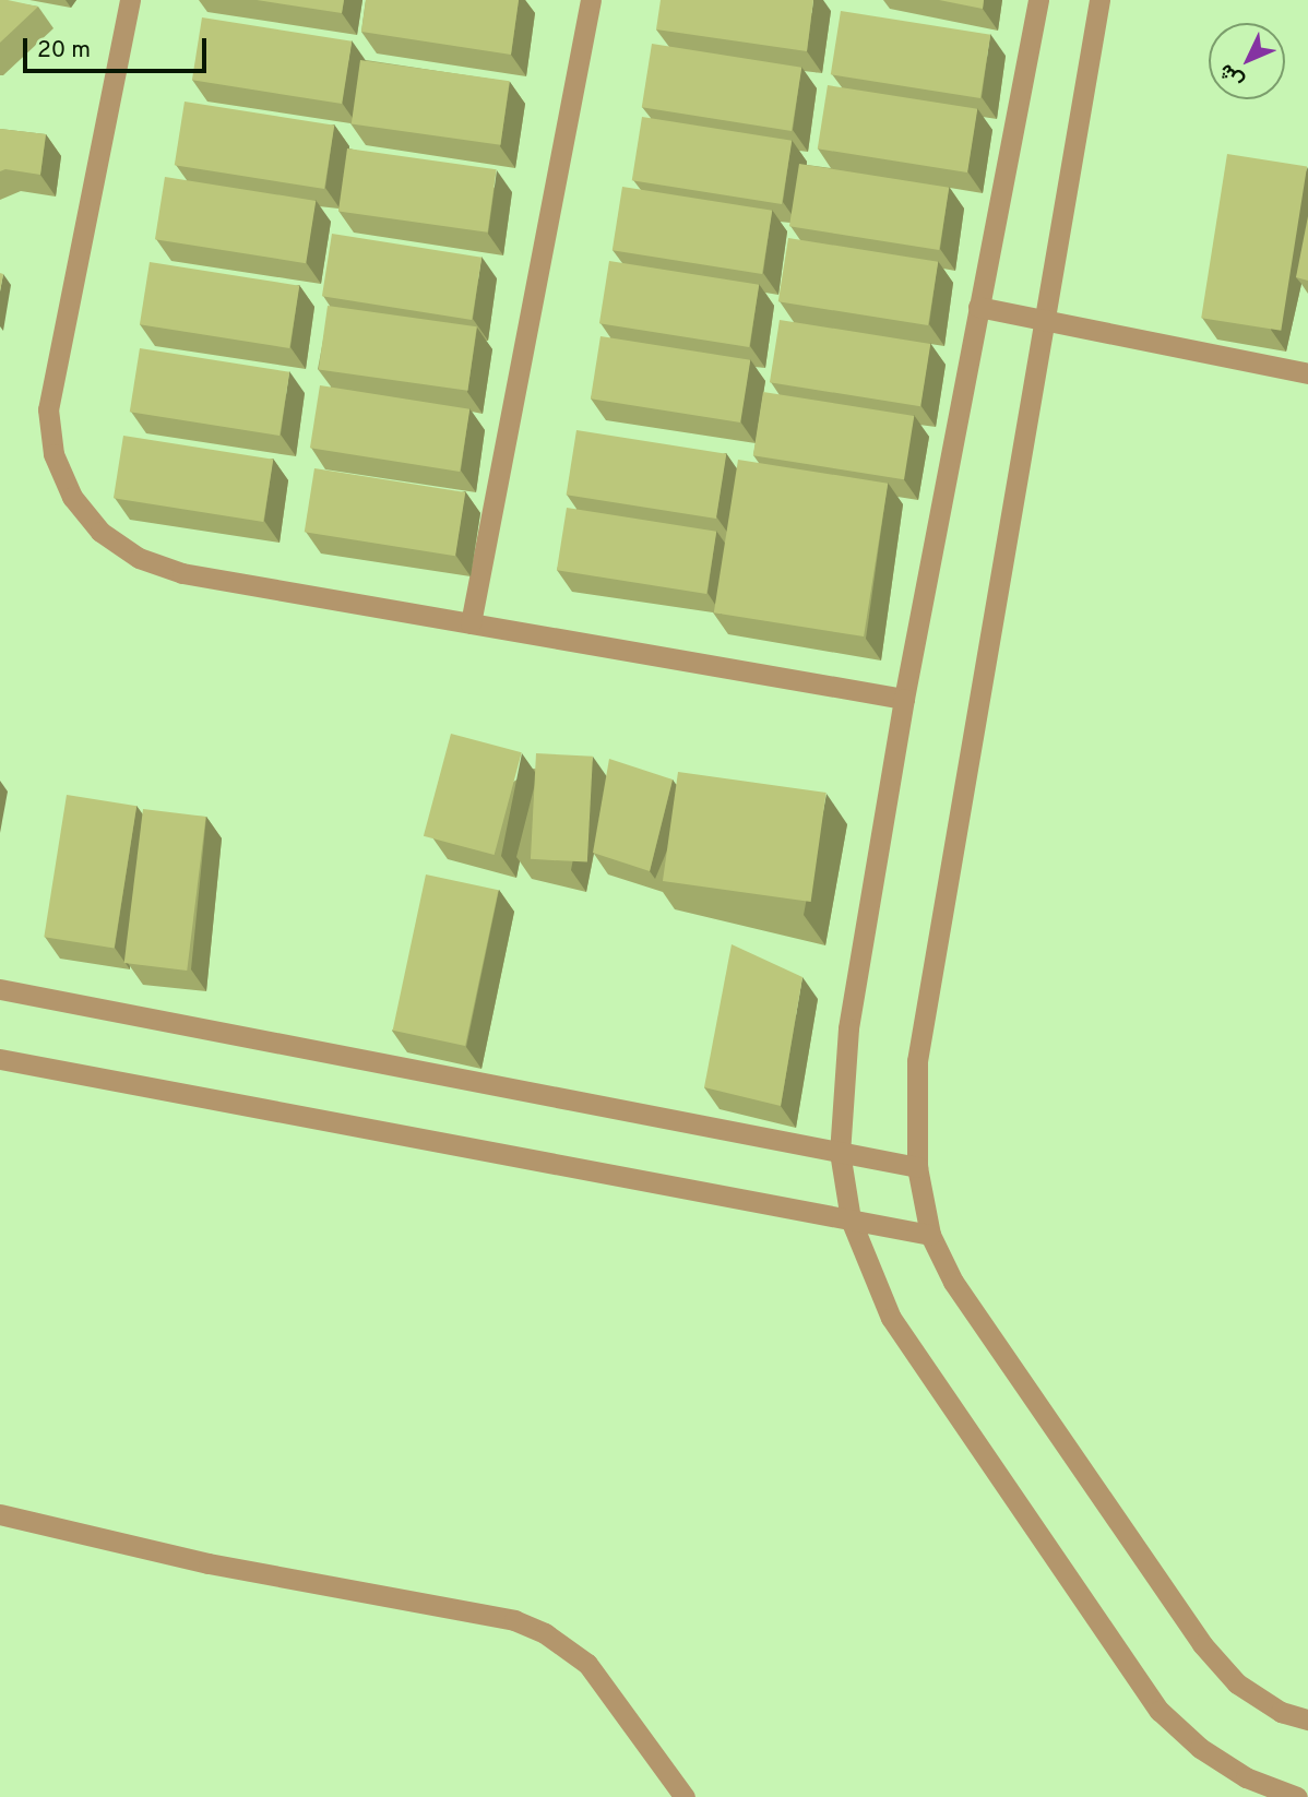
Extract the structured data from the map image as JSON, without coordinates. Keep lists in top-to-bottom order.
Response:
{
  "scale_bar": "20 m",
  "north": "bottom left"
}
